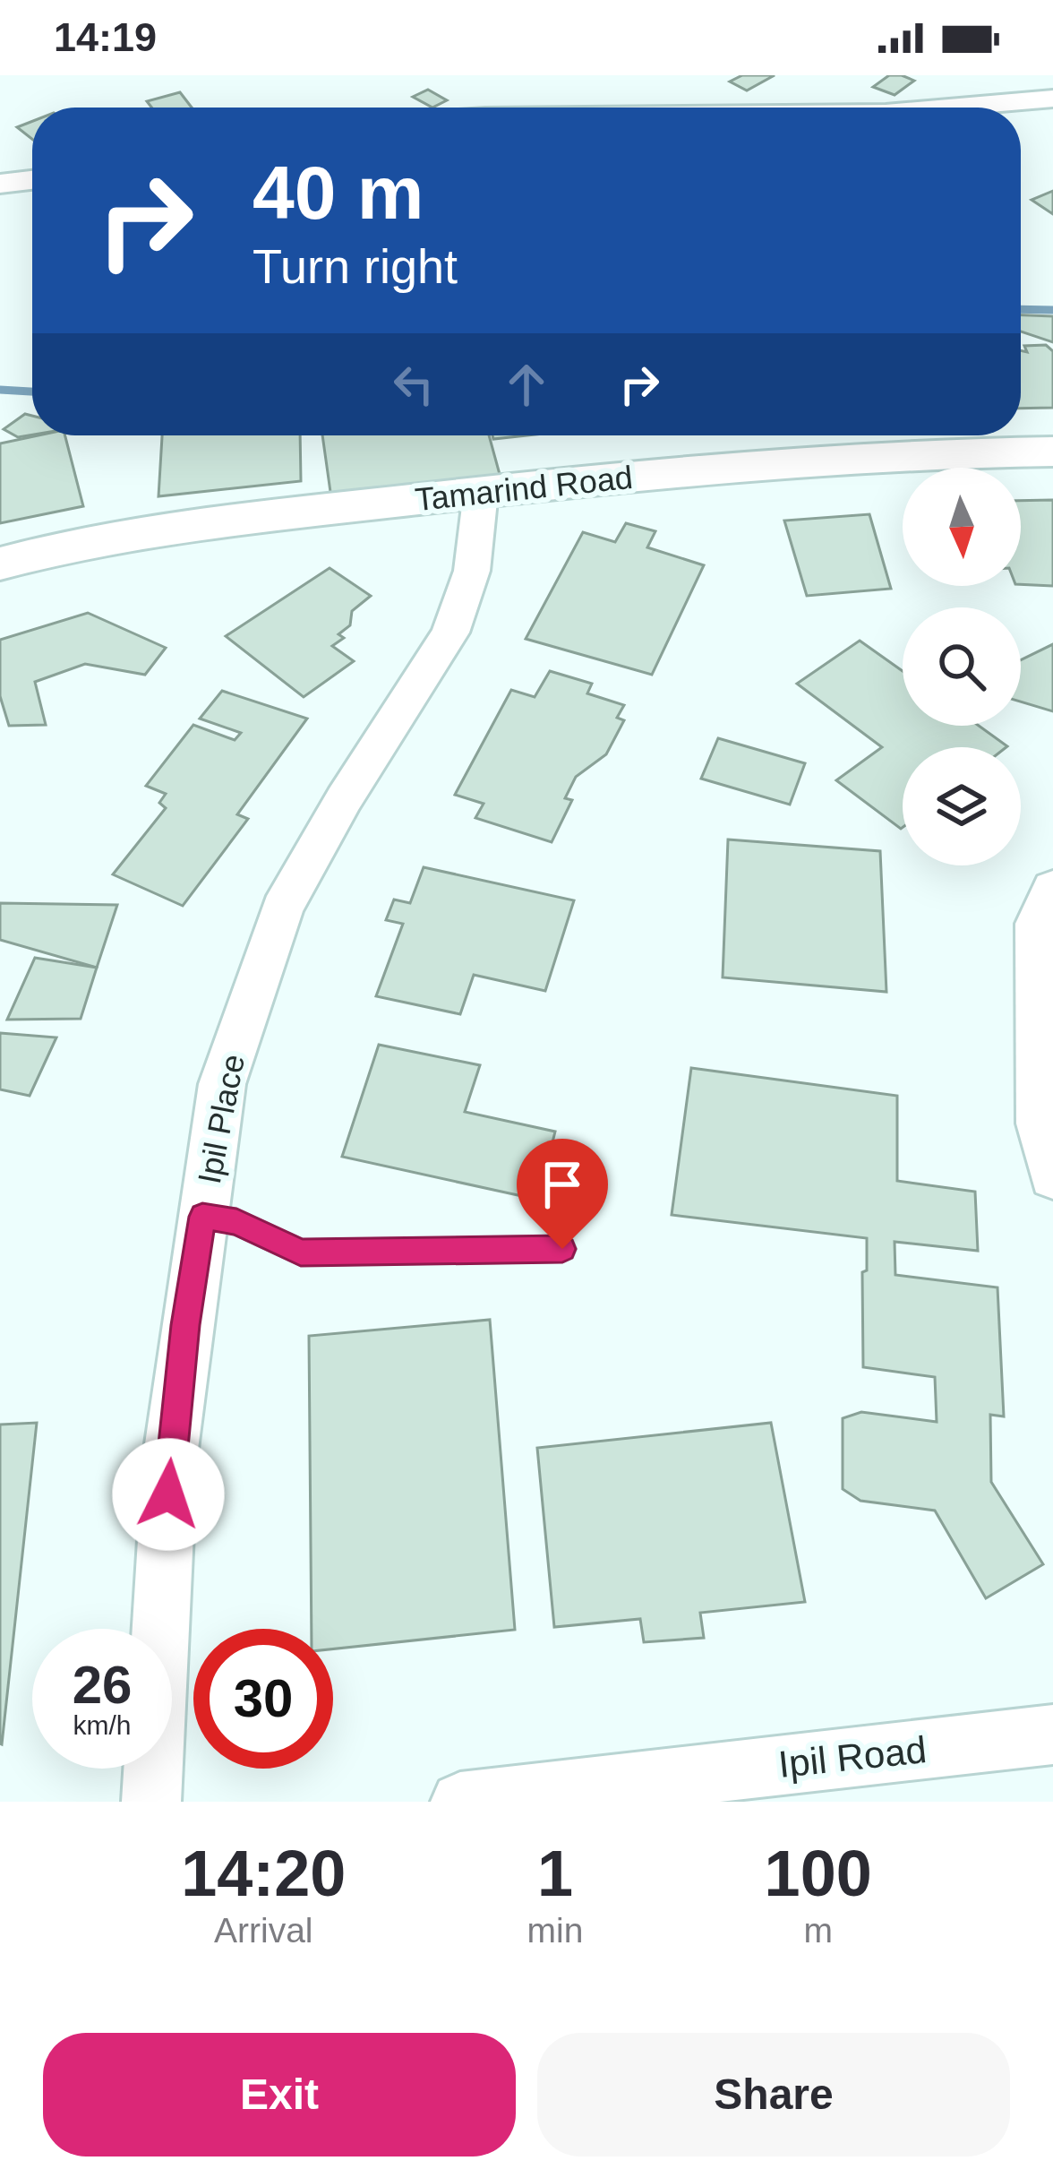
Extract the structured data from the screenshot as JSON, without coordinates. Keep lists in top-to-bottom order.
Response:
{
  "streets": {
    "street": ["Tamarind Road", "Ipil Place", "Ipil Road"]
  },
  "crossings": [
    ["Tamarind Road", "Ipil Place"]
  ],
  "north": "bottom",
  "page": {
    "status": "14:19",
    "turn": ["40 m", "Turn right"],
    "speed": "26 km/h",
    "limit": "30",
    "eta": [
      "14:20",
      "Arrival",
      "1",
      "min",
      "100",
      "m"
    ],
    "buttons": ["Exit", "Share"]
  }
}
